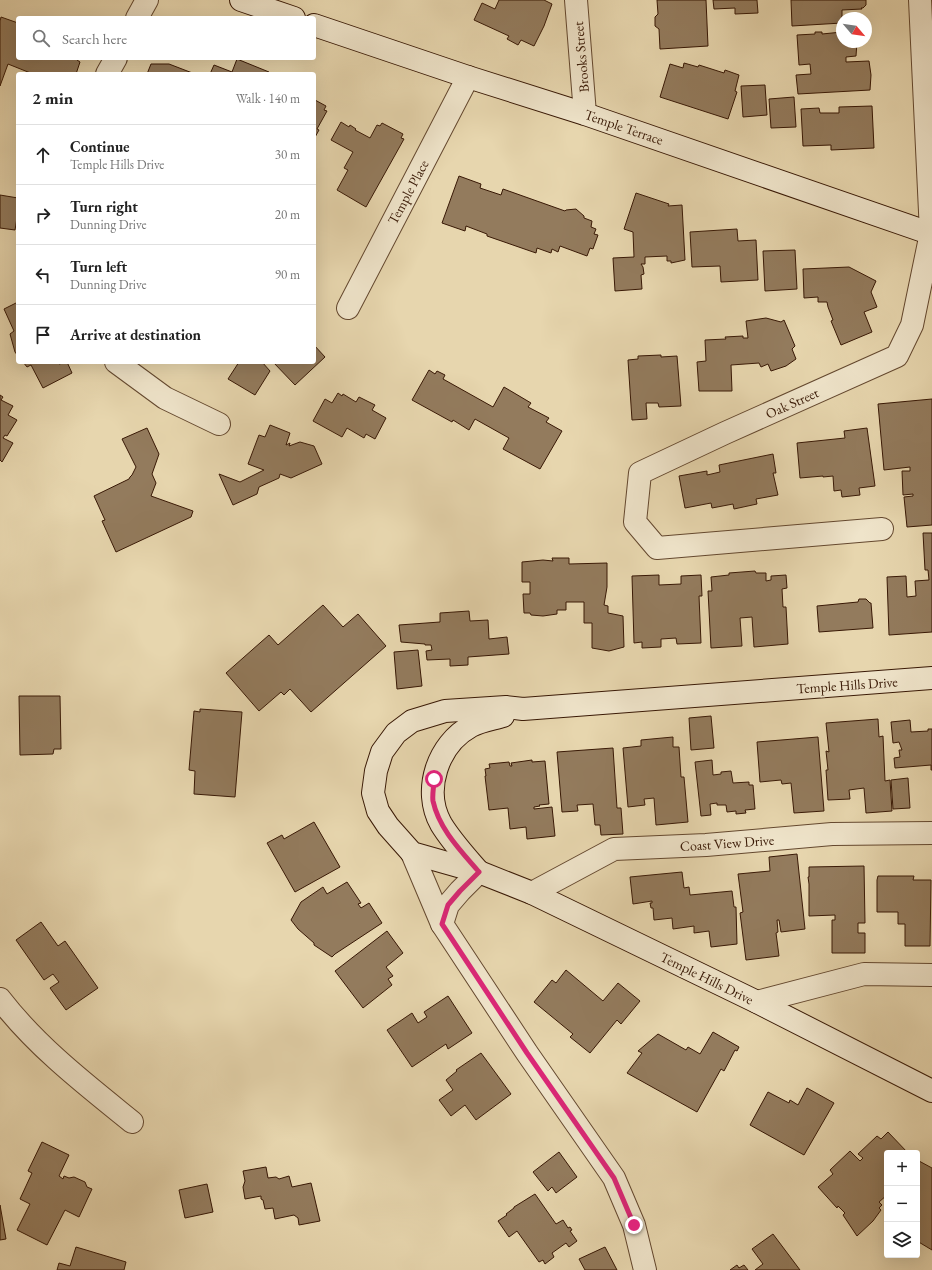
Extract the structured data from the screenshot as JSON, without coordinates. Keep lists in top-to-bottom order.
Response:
{
  "streets": {
    "street": [
      "Brooks Street",
      "Temple Terrace",
      "Temple Place",
      "Oak Street",
      "Temple Hills Drive",
      "Coast View Drive"
    ]
  },
  "crossings": [
    ["Brooks Street", "Temple Terrace"],
    ["Temple Terrace", "Temple Place"],
    ["Temple Terrace", "Oak Street"],
    ["Temple Hills Drive", "Coast View Drive"]
  ],
  "north": "bottom right",
  "page": {
    "search": "Search here",
    "heading": ["2 min", "Walk · 140 m"],
    "list": [
      ["Continue", "Temple Hills Drive", "30 m"],
      ["Turn right", "Dunning Drive", "20 m"],
      ["Turn left", "Dunning Drive", "90 m"],
      "Arrive at destination"
    ],
    "map_buttons": ["+", "−"]
  }
}
